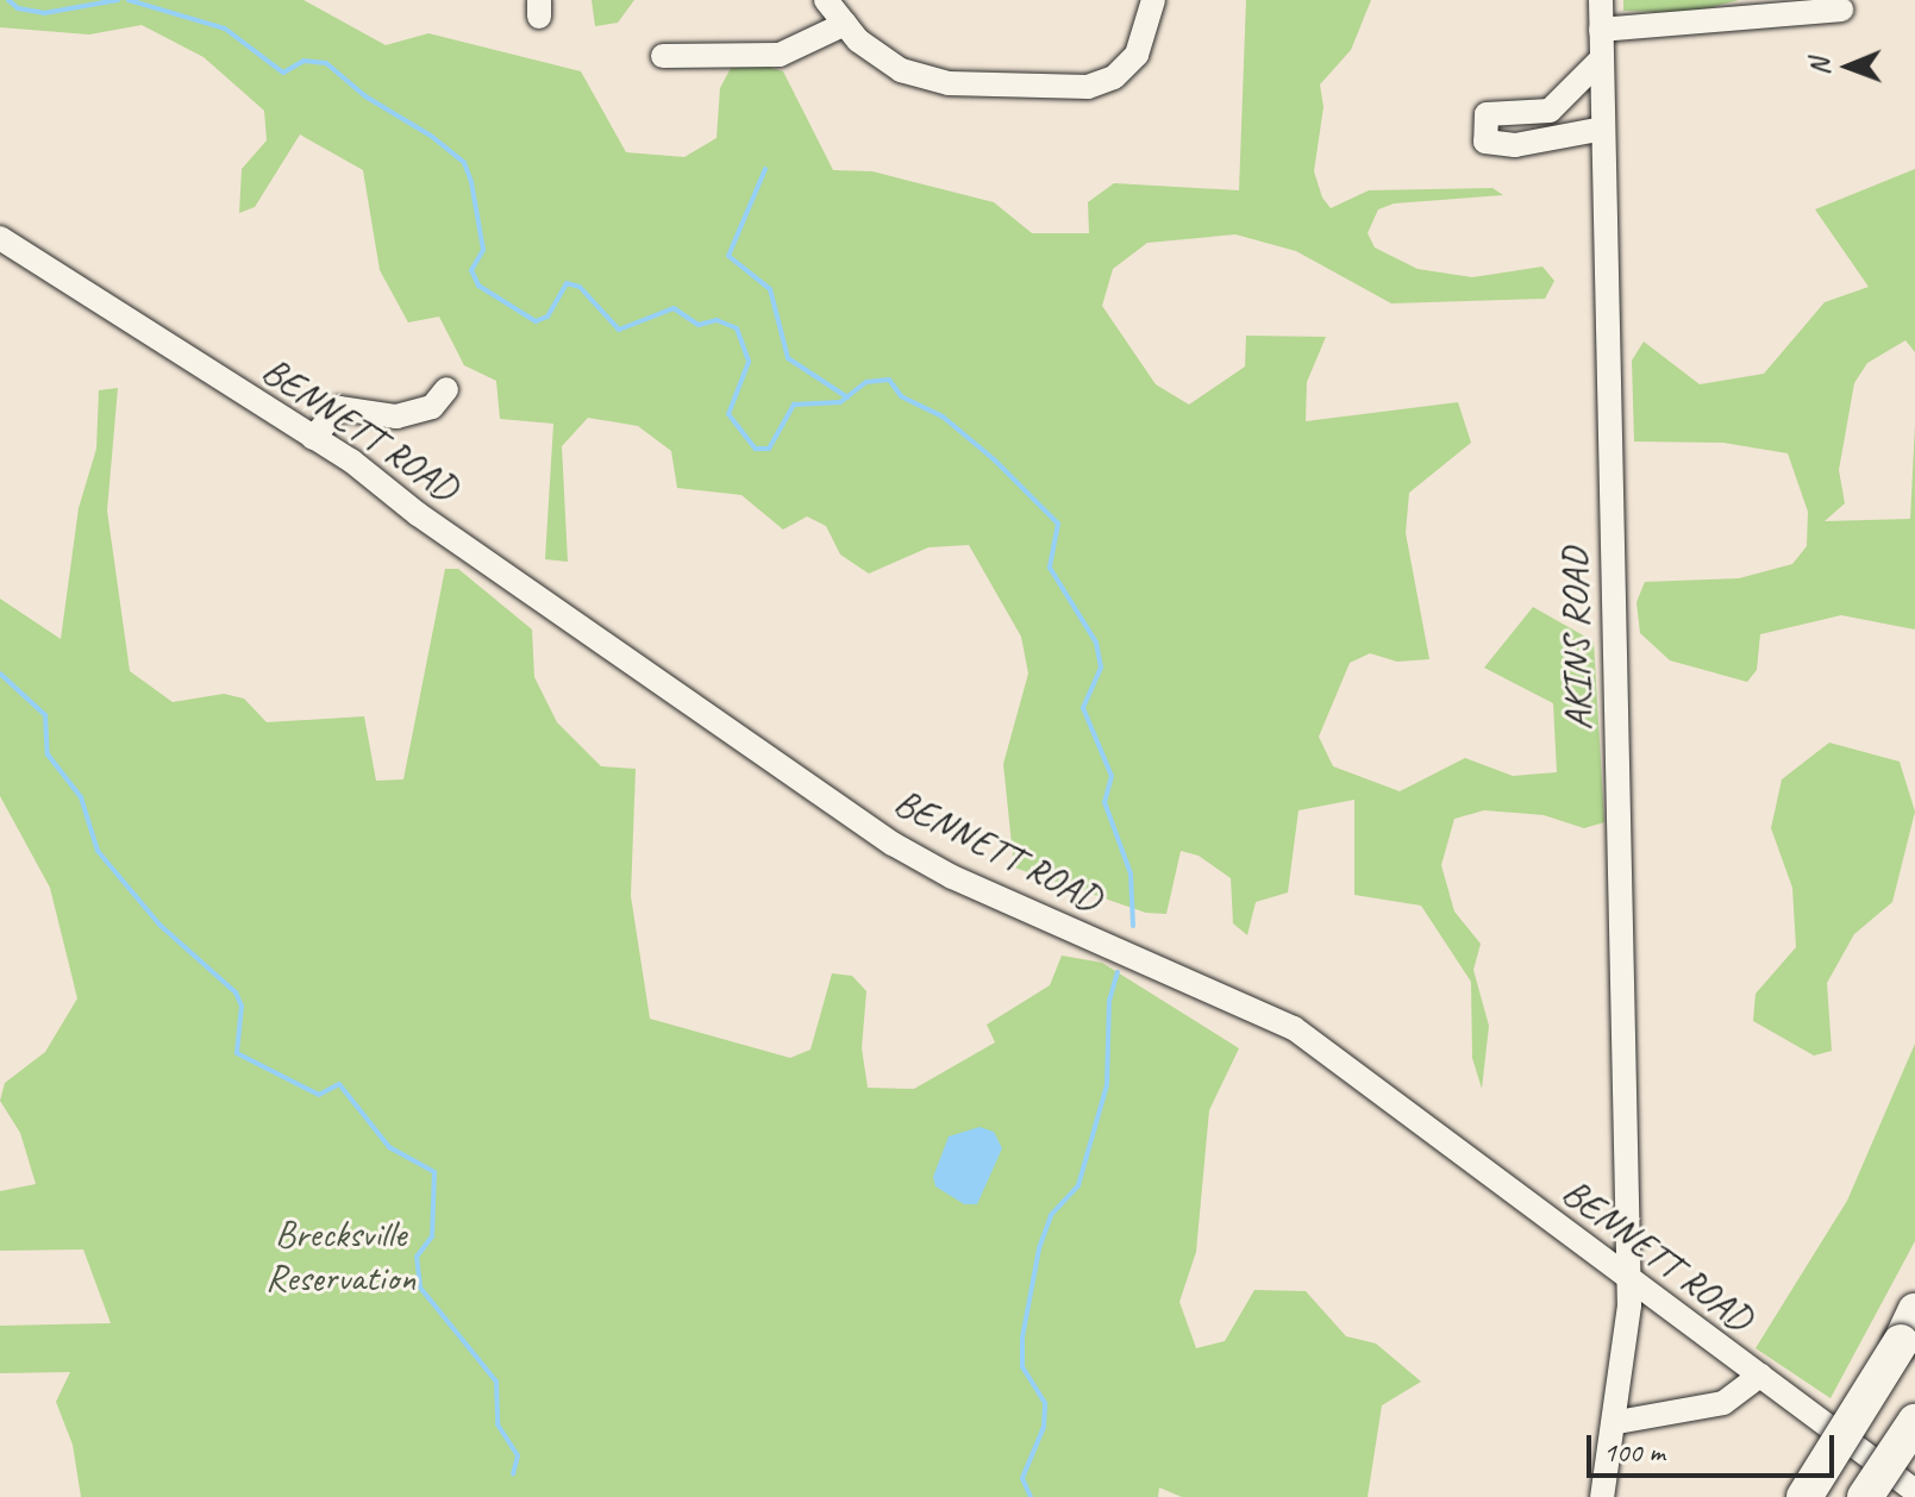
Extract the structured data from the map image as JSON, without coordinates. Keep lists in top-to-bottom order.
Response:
{
  "streets": {
    "street": ["BENNETT ROAD", "AKINS ROAD"]
  },
  "crossings": [
    ["BENNETT ROAD", "AKINS ROAD"]
  ],
  "parks": ["Brecksville Reservation"],
  "scale_bar": "100 m",
  "north": "left"
}
